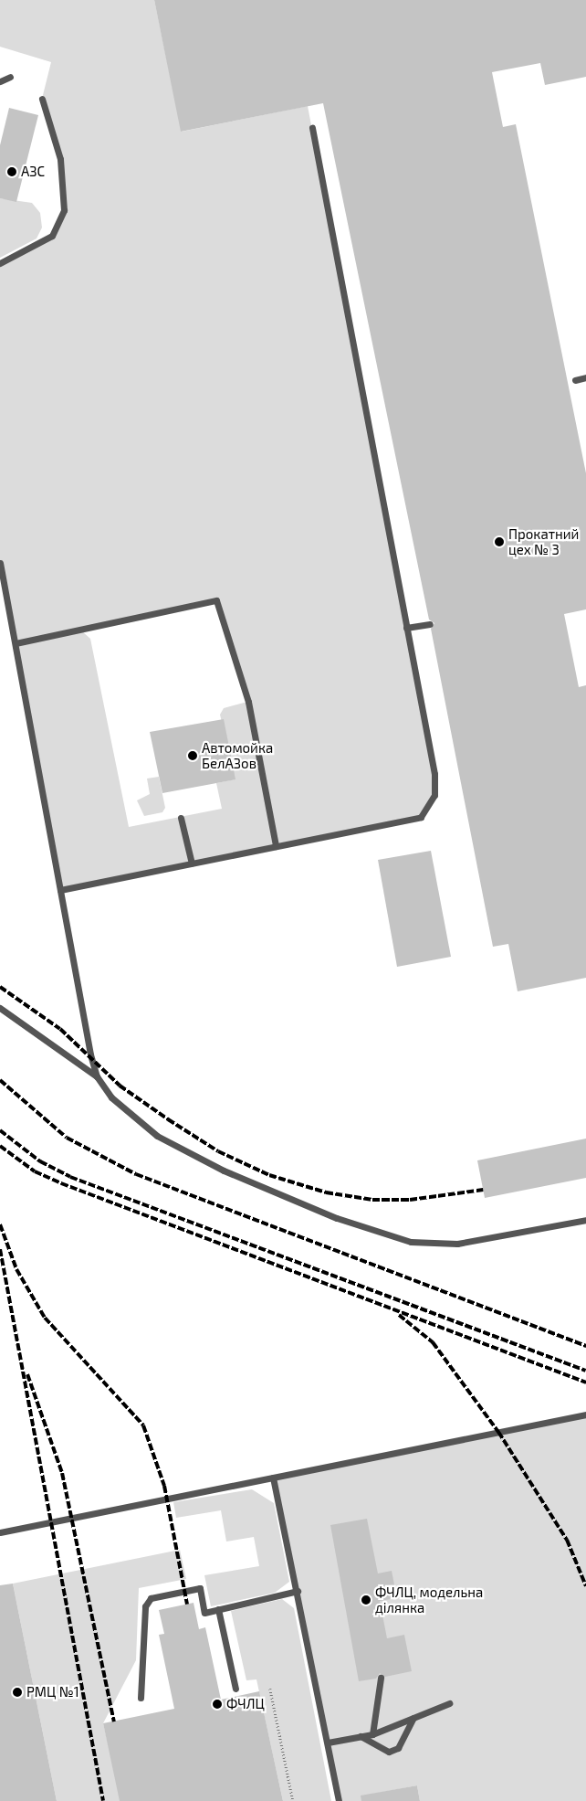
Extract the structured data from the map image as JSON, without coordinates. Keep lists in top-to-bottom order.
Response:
{
  "places": [
    "АЗС",
    "Прокатний цех № 3",
    "Автомойка БелАЗов",
    "ФЧЛЦ, модельна ділянка",
    "РМЦ №1",
    "ФЧЛЦ"
  ]
}
